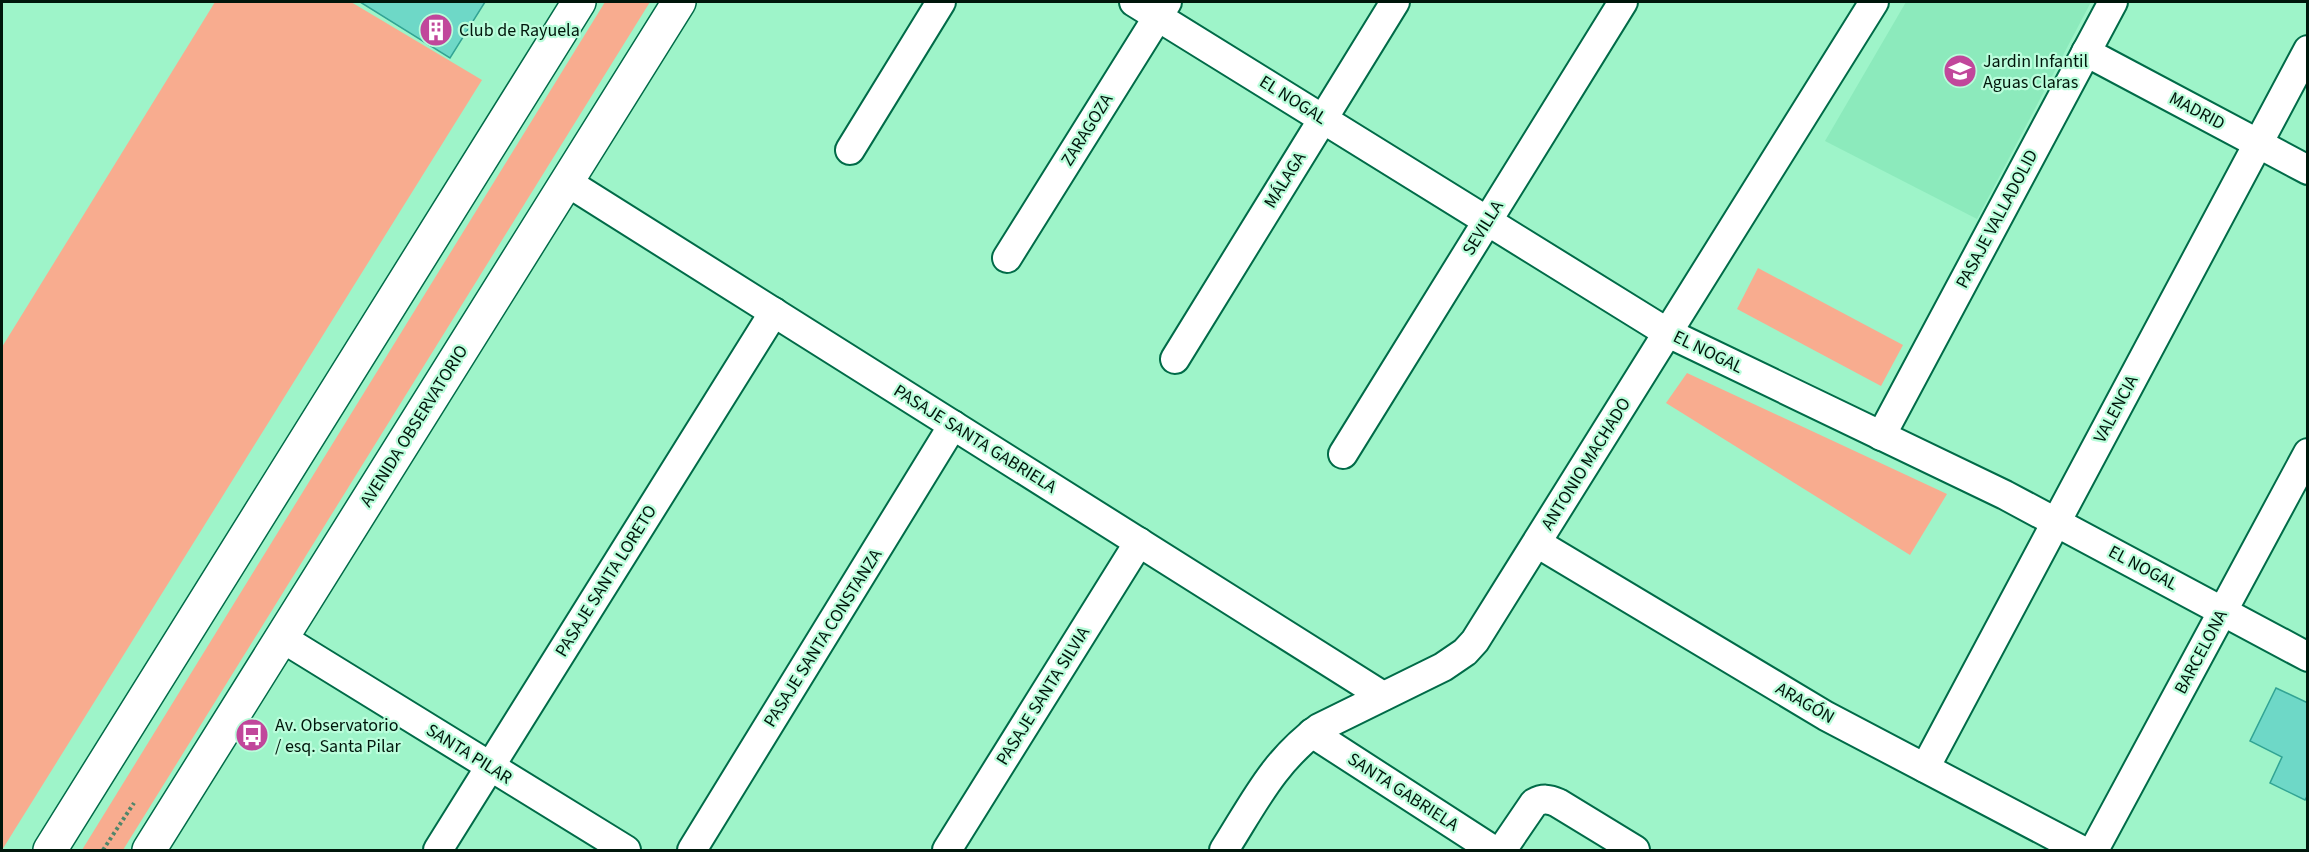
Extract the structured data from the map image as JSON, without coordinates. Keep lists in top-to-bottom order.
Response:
{
  "streets": {
    "main road": ["AVENIDA OBSERVATORIO"],
    "street": [
      "EL NOGAL",
      "MADRID",
      "ZARAGOZA",
      "MÁLAGA",
      "PASAJE VALLADOLID",
      "SEVILLA",
      "VALENCIA",
      "PASAJE SANTA GABRIELA",
      "ANTONIO MACHADO",
      "PASAJE SANTA LORETO",
      "PASAJE SANTA CONSTANZA",
      "BARCELONA",
      "PASAJE SANTA SILVIA",
      "ARAGÓN",
      "SANTA PILAR",
      "SANTA GABRIELA"
    ]
  },
  "crossings": [
    ["EL NOGAL", "ZARAGOZA"],
    ["EL NOGAL", "MÁLAGA"],
    ["EL NOGAL", "PASAJE VALLADOLID"],
    ["EL NOGAL", "SEVILLA"],
    ["EL NOGAL", "VALENCIA"],
    ["EL NOGAL", "ANTONIO MACHADO"],
    ["EL NOGAL", "BARCELONA"],
    ["MADRID", "PASAJE VALLADOLID"],
    ["MADRID", "VALENCIA"],
    ["VALENCIA", "ARAGÓN"],
    ["AVENIDA OBSERVATORIO", "PASAJE SANTA GABRIELA"],
    ["AVENIDA OBSERVATORIO", "SANTA PILAR"],
    ["PASAJE SANTA GABRIELA", "ANTONIO MACHADO"],
    ["PASAJE SANTA GABRIELA", "PASAJE SANTA LORETO"],
    ["PASAJE SANTA GABRIELA", "PASAJE SANTA CONSTANZA"],
    ["PASAJE SANTA GABRIELA", "PASAJE SANTA SILVIA"],
    ["ANTONIO MACHADO", "ARAGÓN"],
    ["ANTONIO MACHADO", "SANTA GABRIELA"],
    ["PASAJE SANTA LORETO", "SANTA PILAR"]
  ],
  "places": {
    "building": ["Club de Rayuela"],
    "school or university": ["Jardin Infantil Aguas Claras"],
    "bus stop": ["Av. Observatorio / esq. Santa Pilar"]
  }
}
